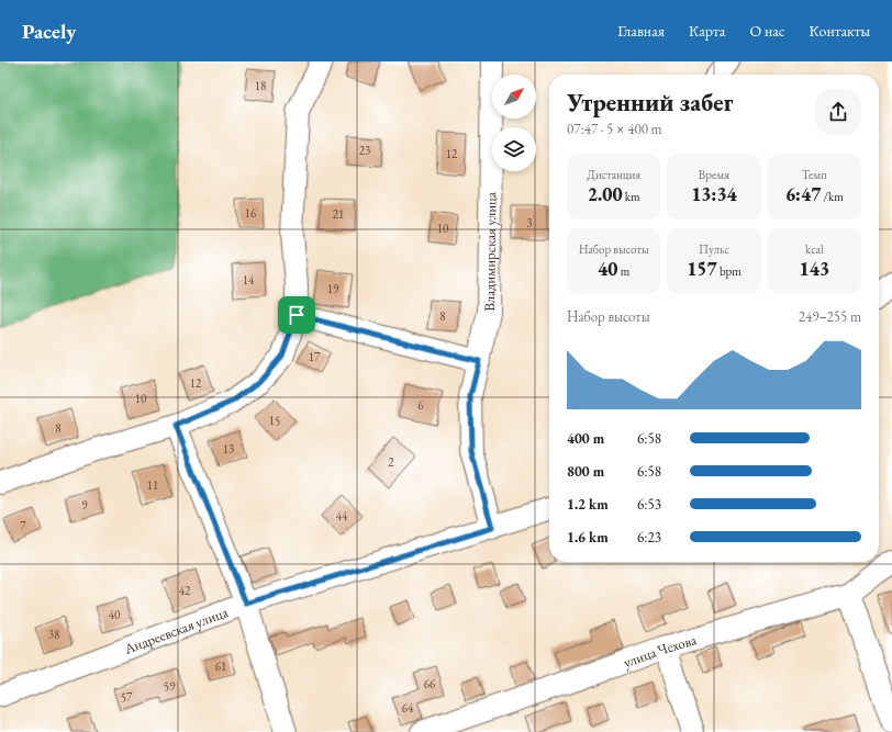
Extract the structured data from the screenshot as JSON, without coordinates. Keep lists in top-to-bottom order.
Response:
{
  "streets": {
    "street": ["Владимирская улица", "Андреевская улица", "улица Чехова"]
  },
  "crossings": [
    ["Владимирская улица", "Андреевская улица"]
  ],
  "house_numbers": [
    "18",
    "23",
    "12",
    "16",
    "21",
    "3",
    "10",
    "14",
    "19",
    "8",
    "17",
    "12",
    "10",
    "6",
    "15",
    "8",
    "13",
    "2",
    "11",
    "9",
    "44",
    "7",
    "42",
    "40",
    "38",
    "61",
    "66",
    "59",
    "57",
    "64"
  ],
  "north": "top right",
  "page": {
    "header": "Pacely",
    "nav": [
      "Главная",
      "Карта",
      "О нас",
      "Контакты"
    ],
    "heading": ["Утренний забег", "07:47 · 5 × 400 m"],
    "stats": [
      ["Дистанция", "2.00 km"],
      ["Время", "13:34"],
      ["Темп", "6:47 /km"],
      ["Набор высоты", "40 m"],
      ["Пульс", "157 bpm"],
      ["kcal", "143"]
    ],
    "chart": ["Набор высоты", "249–255 m"],
    "list": [
      {
        "name": "400 m",
        "note": "6:58"
      },
      {
        "name": "800 m",
        "note": "6:58"
      },
      {
        "name": "1.2 km",
        "note": "6:53"
      },
      {
        "name": "1.6 km",
        "note": "6:23"
      }
    ]
  }
}
